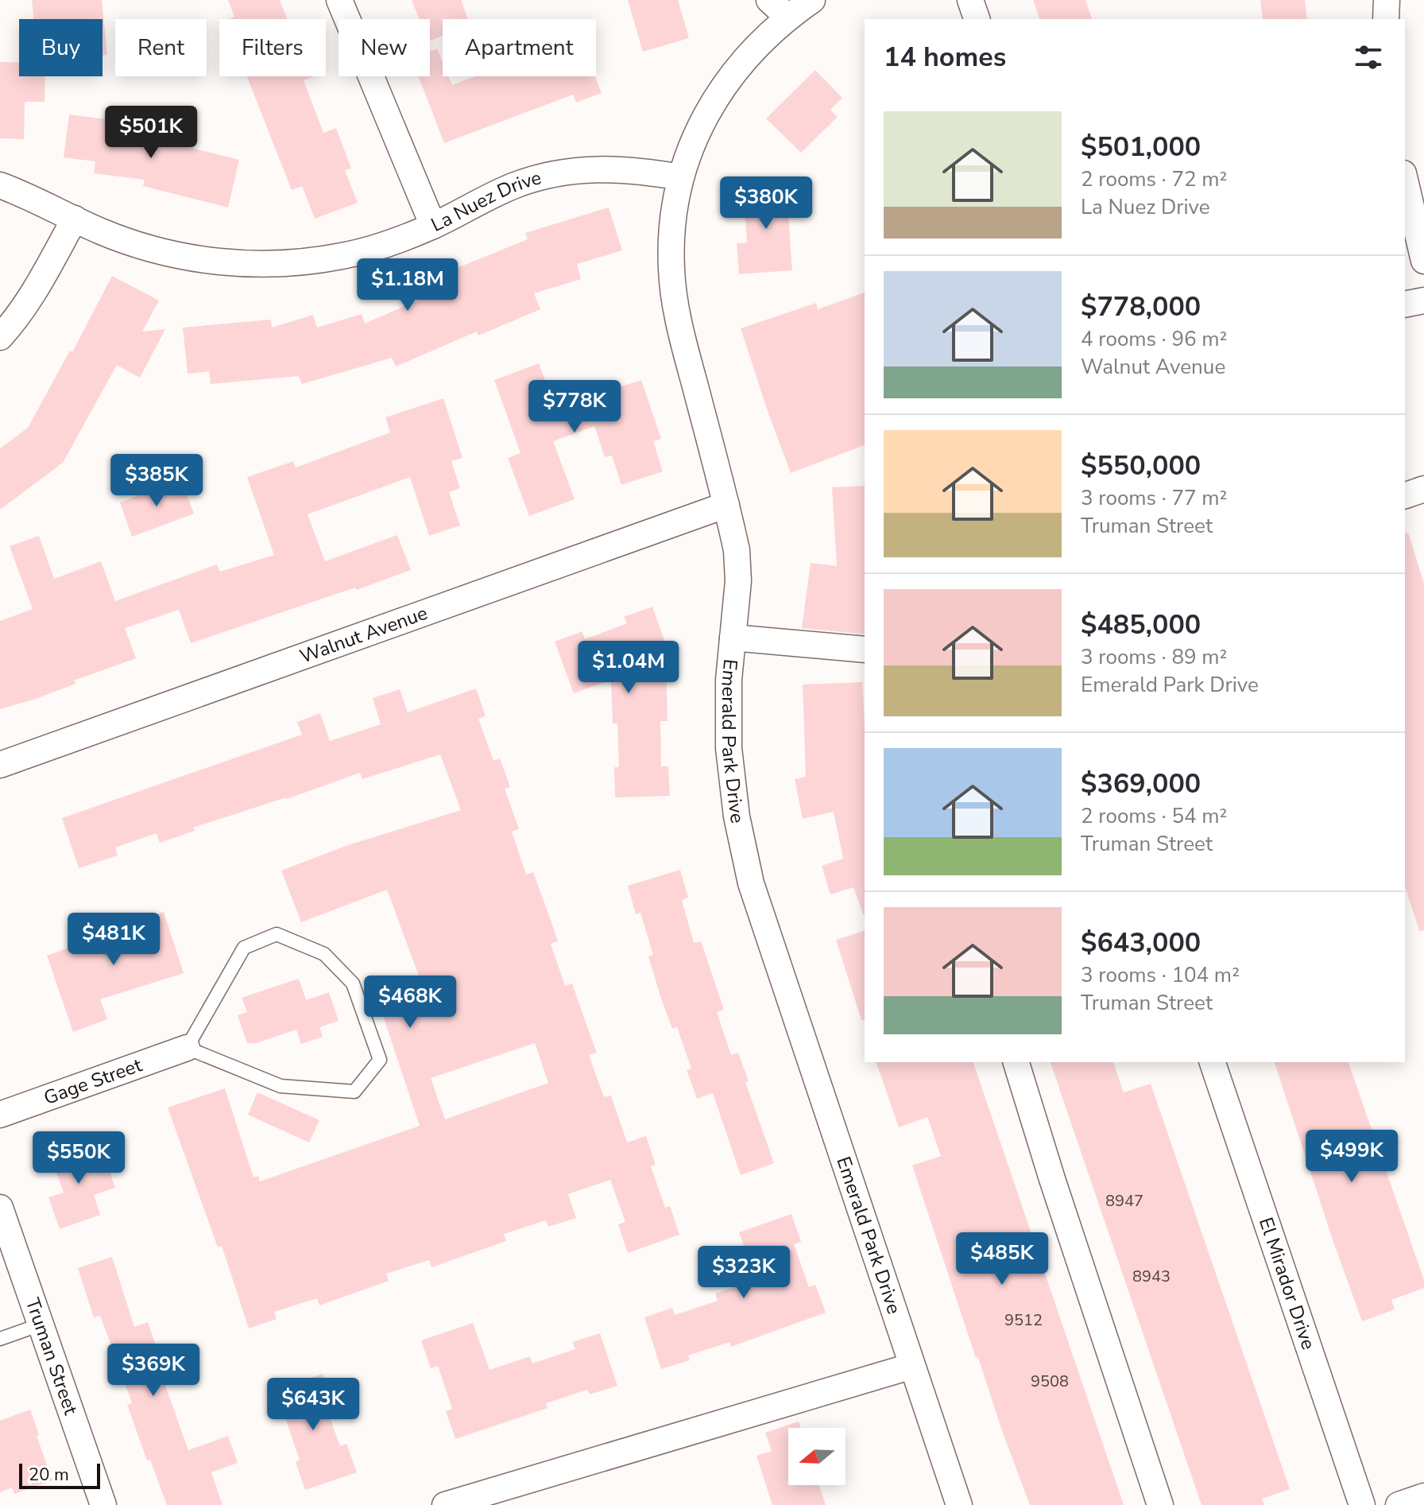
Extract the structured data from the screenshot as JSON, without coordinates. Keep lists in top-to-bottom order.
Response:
{
  "streets": {
    "street": [
      "La Nuez Drive",
      "Walnut Avenue",
      "Emerald Park Drive",
      "Gage Street",
      "El Mirador Drive",
      "Truman Street"
    ]
  },
  "crossings": [
    ["La Nuez Drive", "Emerald Park Drive"],
    ["Walnut Avenue", "Emerald Park Drive"]
  ],
  "house_numbers": [
    "8947",
    "8943",
    "9512",
    "9508"
  ],
  "scale_bar": "20 m",
  "north": "left",
  "page": {
    "chip": [
      "Buy",
      "Rent",
      "Filters",
      "New",
      "Apartment"
    ],
    "heading": "14 homes",
    "list": [
      {
        "name": "$501,000",
        "note": "2 rooms · 72 m² · La Nuez Drive"
      },
      {
        "name": "$778,000",
        "note": "4 rooms · 96 m² · Walnut Avenue"
      },
      {
        "name": "$550,000",
        "note": "3 rooms · 77 m² · Truman Street"
      },
      {
        "name": "$485,000",
        "note": "3 rooms · 89 m² · Emerald Park Drive"
      },
      {
        "name": "$369,000",
        "note": "2 rooms · 54 m² · Truman Street"
      },
      {
        "name": "$643,000",
        "note": "3 rooms · 104 m² · Truman Street"
      }
    ],
    "price": [
      "$501K",
      "$380K",
      "$1.18M",
      "$778K",
      "$385K",
      "$1.04M",
      "$481K",
      "$468K",
      "$499K",
      "$550K",
      "$485K",
      "$323K",
      "$369K",
      "$643K"
    ],
    "scale": "20 m"
  }
}
